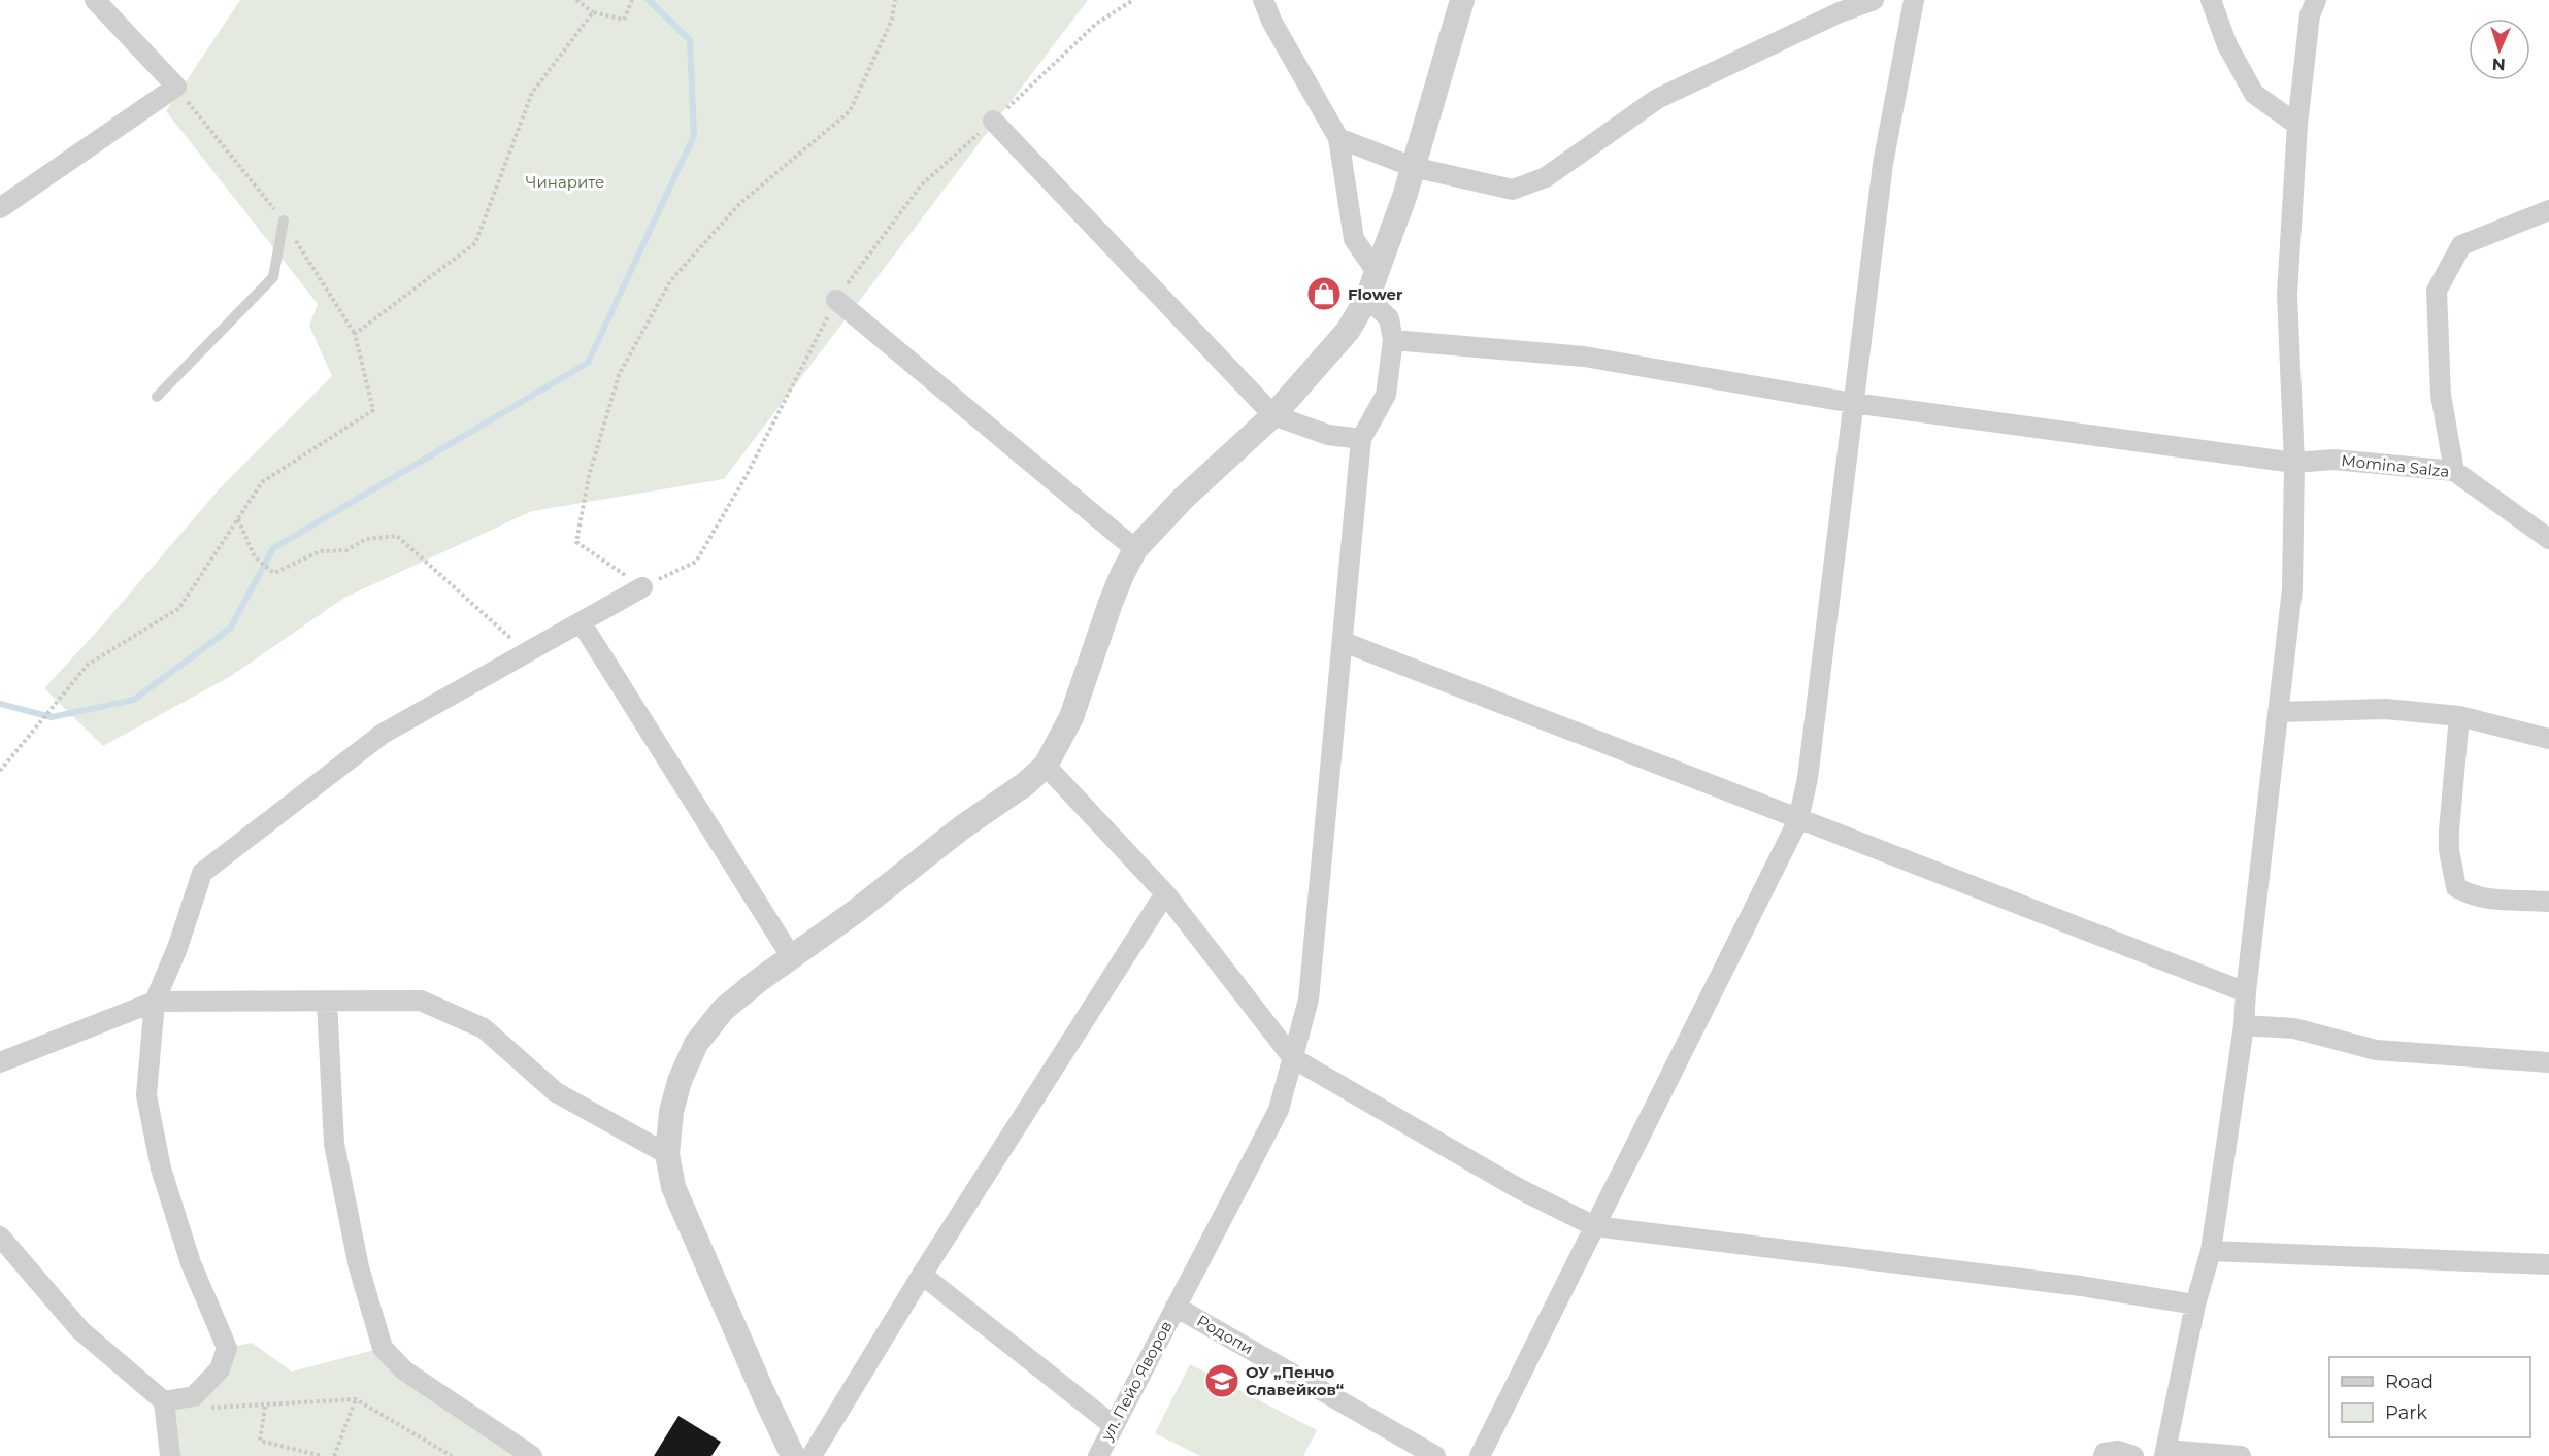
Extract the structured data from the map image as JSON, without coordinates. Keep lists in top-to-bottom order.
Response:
{
  "streets": {
    "street": ["Momina Salza", "Родопи", "ул. Пейо Яворов"]
  },
  "crossings": [
    ["Родопи", "ул. Пейо Яворов"]
  ],
  "parks": ["Чинарите"],
  "places": {
    "shop": ["Flower"],
    "school or university": ["ОУ „Пенчо Славейков“"]
  },
  "legend": ["Road", "Park"],
  "north": "bottom"
}
